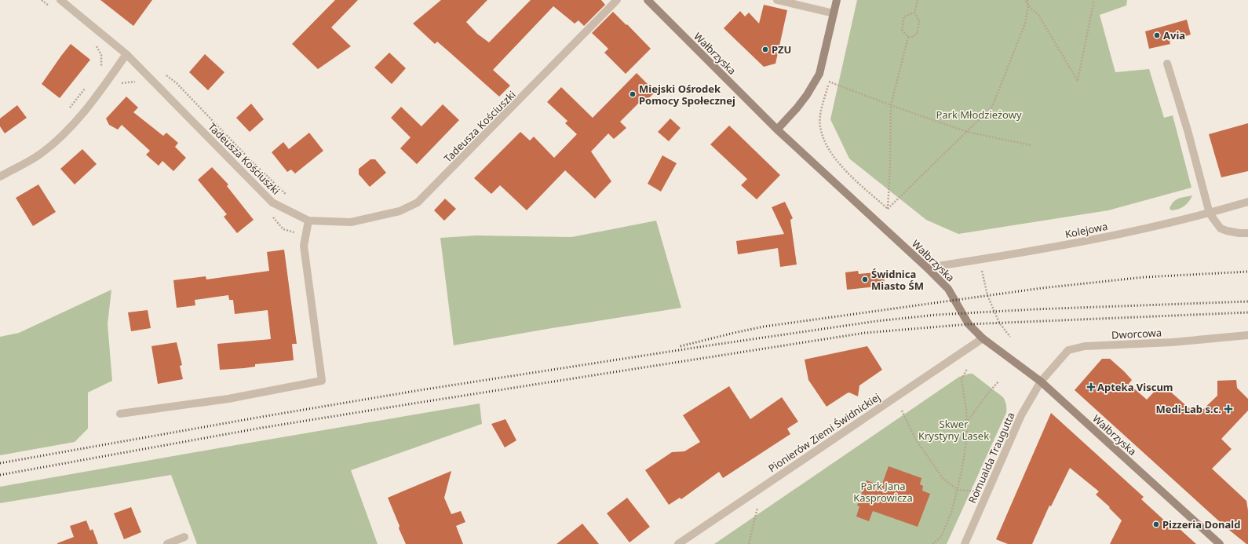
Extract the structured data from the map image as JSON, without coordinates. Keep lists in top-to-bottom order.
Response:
{
  "streets": {
    "main road": ["Wałbrzyska"],
    "street": [
      "Tadeusza Kościuszki",
      "Kolejowa",
      "Dworcowa",
      "Pionierów Ziemi Świdnickiej",
      "Romualda Traugutta"
    ]
  },
  "crossings": [
    ["Wałbrzyska", "Kolejowa"],
    ["Wałbrzyska", "Dworcowa"],
    ["Wałbrzyska", "Pionierów Ziemi Świdnickiej"],
    ["Wałbrzyska", "Romualda Traugutta"],
    ["Dworcowa", "Romualda Traugutta"]
  ],
  "parks": ["Park Młodzieżowy", "Skwer Krystyny Lasek", "Park Jana Kasprowicza"],
  "places": {
    "other": [
      "Avia",
      "PZU",
      "Miejski Ośrodek Pomocy Społecznej",
      "Świdnica Miasto ŚM",
      "Pizzeria Donald"
    ],
    "health": ["Apteka Viscum", "Medi-Lab s.c."]
  }
}
